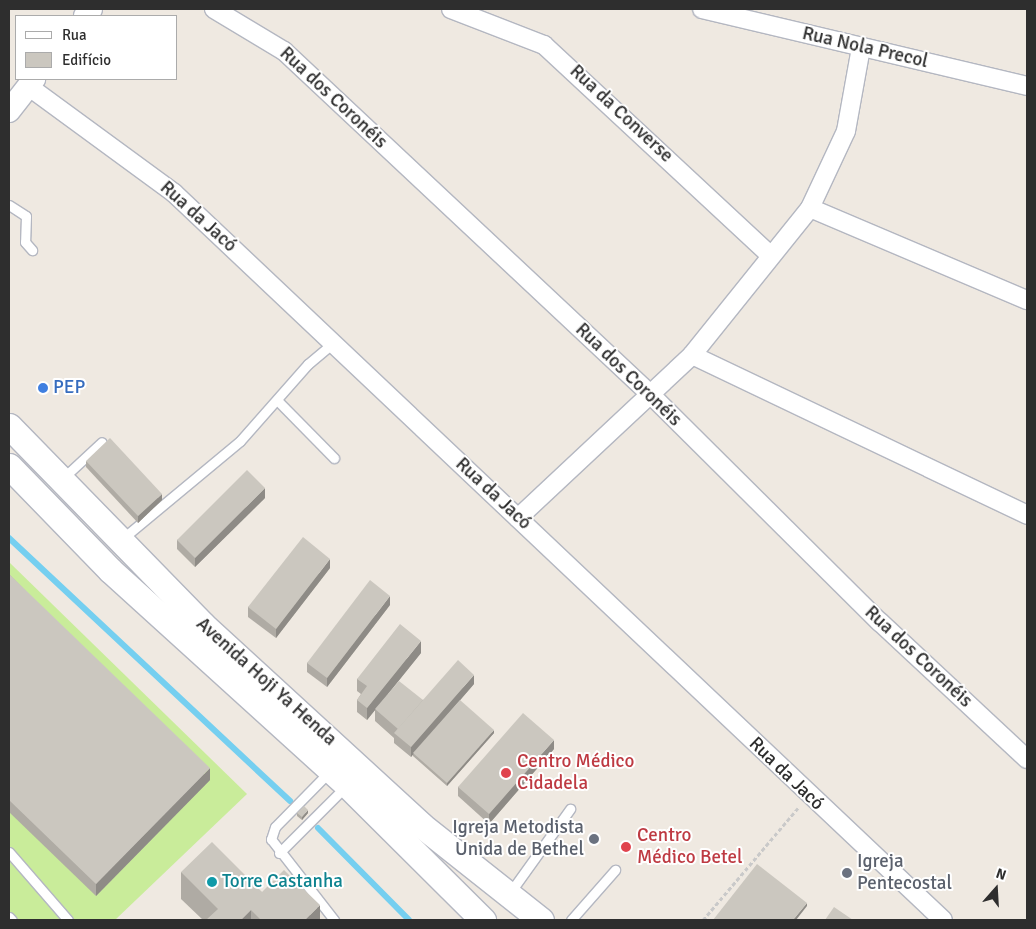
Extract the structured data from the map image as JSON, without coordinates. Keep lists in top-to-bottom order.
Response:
{
  "streets": {
    "main road": ["Avenida Hoji Ya Henda"],
    "street": [
      "Rua Nola Precol",
      "Rua dos Coronéis",
      "Rua da Converse",
      "Rua da Jacó"
    ]
  },
  "places": [
    "PEP",
    "Centro Médico Cidadela",
    "Igreja Metodista Unida de Bethel",
    "Centro Médico Betel",
    "Igreja Pentecostal",
    "Torre Castanha"
  ],
  "legend": ["Rua", "Edifício"],
  "north": "top"
}
